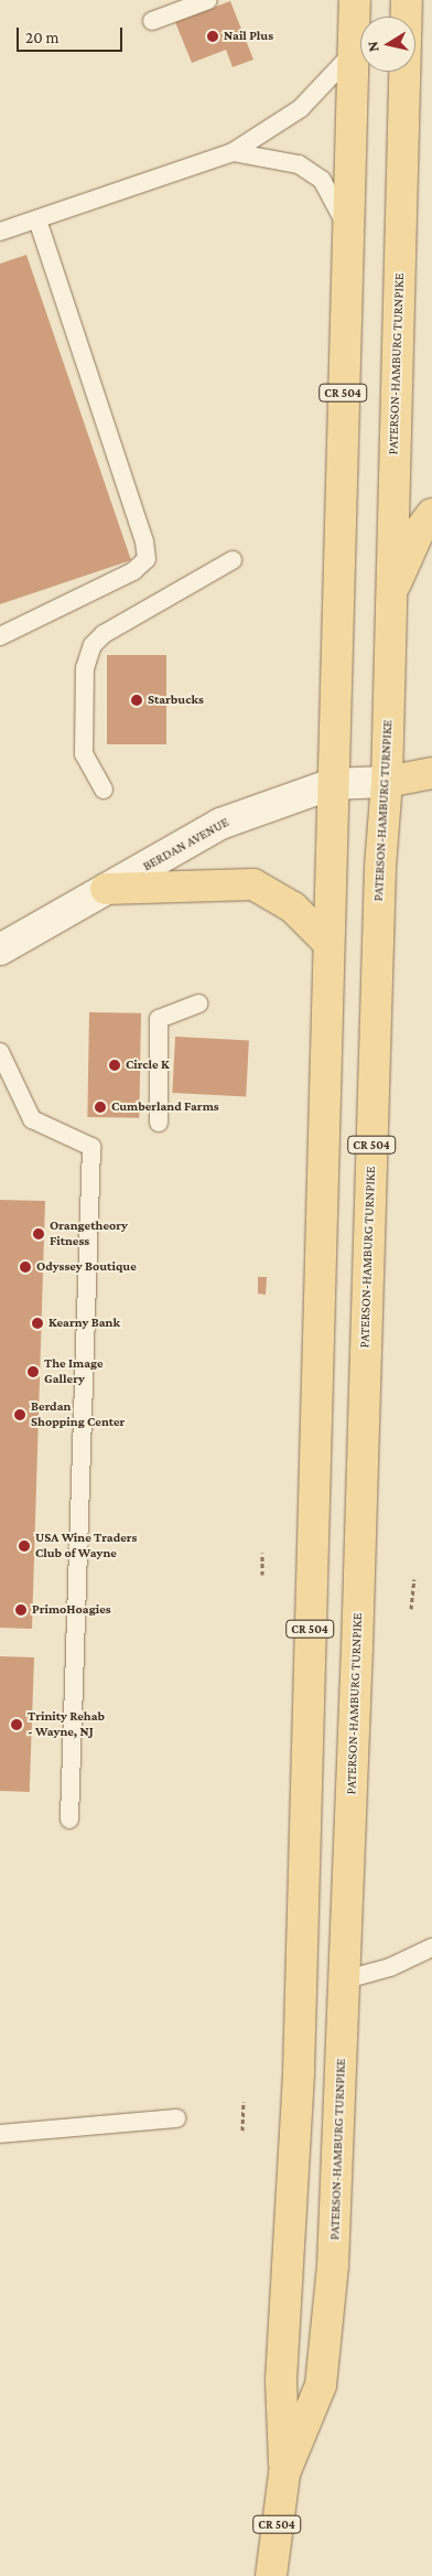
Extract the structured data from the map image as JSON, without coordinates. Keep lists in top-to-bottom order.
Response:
{
  "streets": {
    "main road": ["PATERSON-HAMBURG TURNPIKE", "CR 504", "BERDAN AVENUE"]
  },
  "crossings": [
    ["PATERSON-HAMBURG TURNPIKE", "BERDAN AVENUE"]
  ],
  "places": [
    "Nail Plus",
    "Starbucks",
    "Circle K",
    "Cumberland Farms",
    "Orangetheory Fitness",
    "Odyssey Boutique",
    "Kearny Bank",
    "The Image Gallery",
    "Berdan Shopping Center",
    "USA Wine Traders Club of Wayne",
    "PrimoHoagies",
    "Trinity Rehab - Wayne, NJ"
  ],
  "scale_bar": "20 m",
  "north": "left"
}
